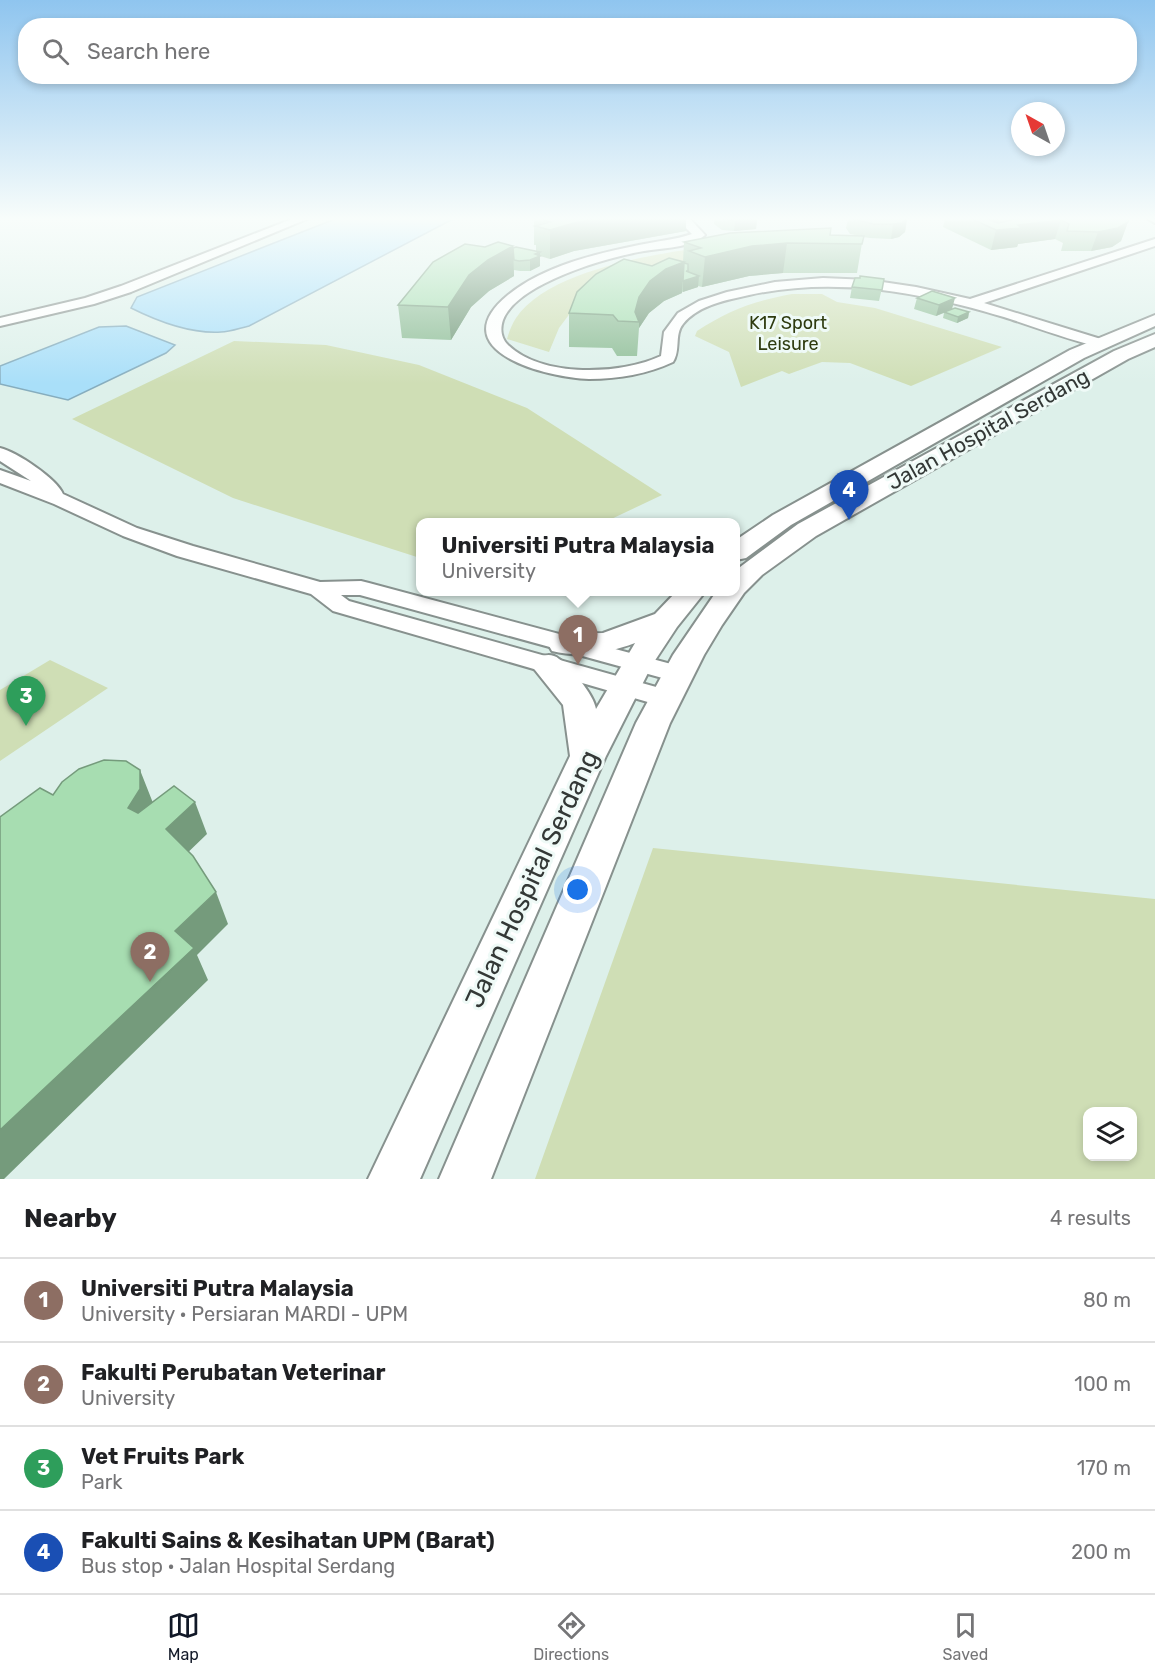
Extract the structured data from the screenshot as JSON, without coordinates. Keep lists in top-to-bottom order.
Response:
{
  "streets": {
    "main road": ["Jalan Hospital Serdang"]
  },
  "parks": ["K17 Sport Leisure"],
  "north": "top left",
  "page": {
    "search": "Search here",
    "pins": [
      "4",
      "1",
      "3",
      "2"
    ],
    "popup": ["Universiti Putra Malaysia", "University"],
    "heading": ["Nearby", "4 results"],
    "list": [
      {
        "mark": "1",
        "name": "Universiti Putra Malaysia",
        "note": "University · Persiaran MARDI - UPM",
        "value": "80 m"
      },
      {
        "mark": "2",
        "name": "Fakulti Perubatan Veterinar",
        "note": "University",
        "value": "100 m"
      },
      {
        "mark": "3",
        "name": "Vet Fruits Park",
        "note": "Park",
        "value": "170 m"
      },
      {
        "mark": "4",
        "name": "Fakulti Sains & Kesihatan UPM (Barat)",
        "note": "Bus stop · Jalan Hospital Serdang",
        "value": "200 m"
      }
    ],
    "nav": ["Map", "Directions", "Saved"]
  }
}
